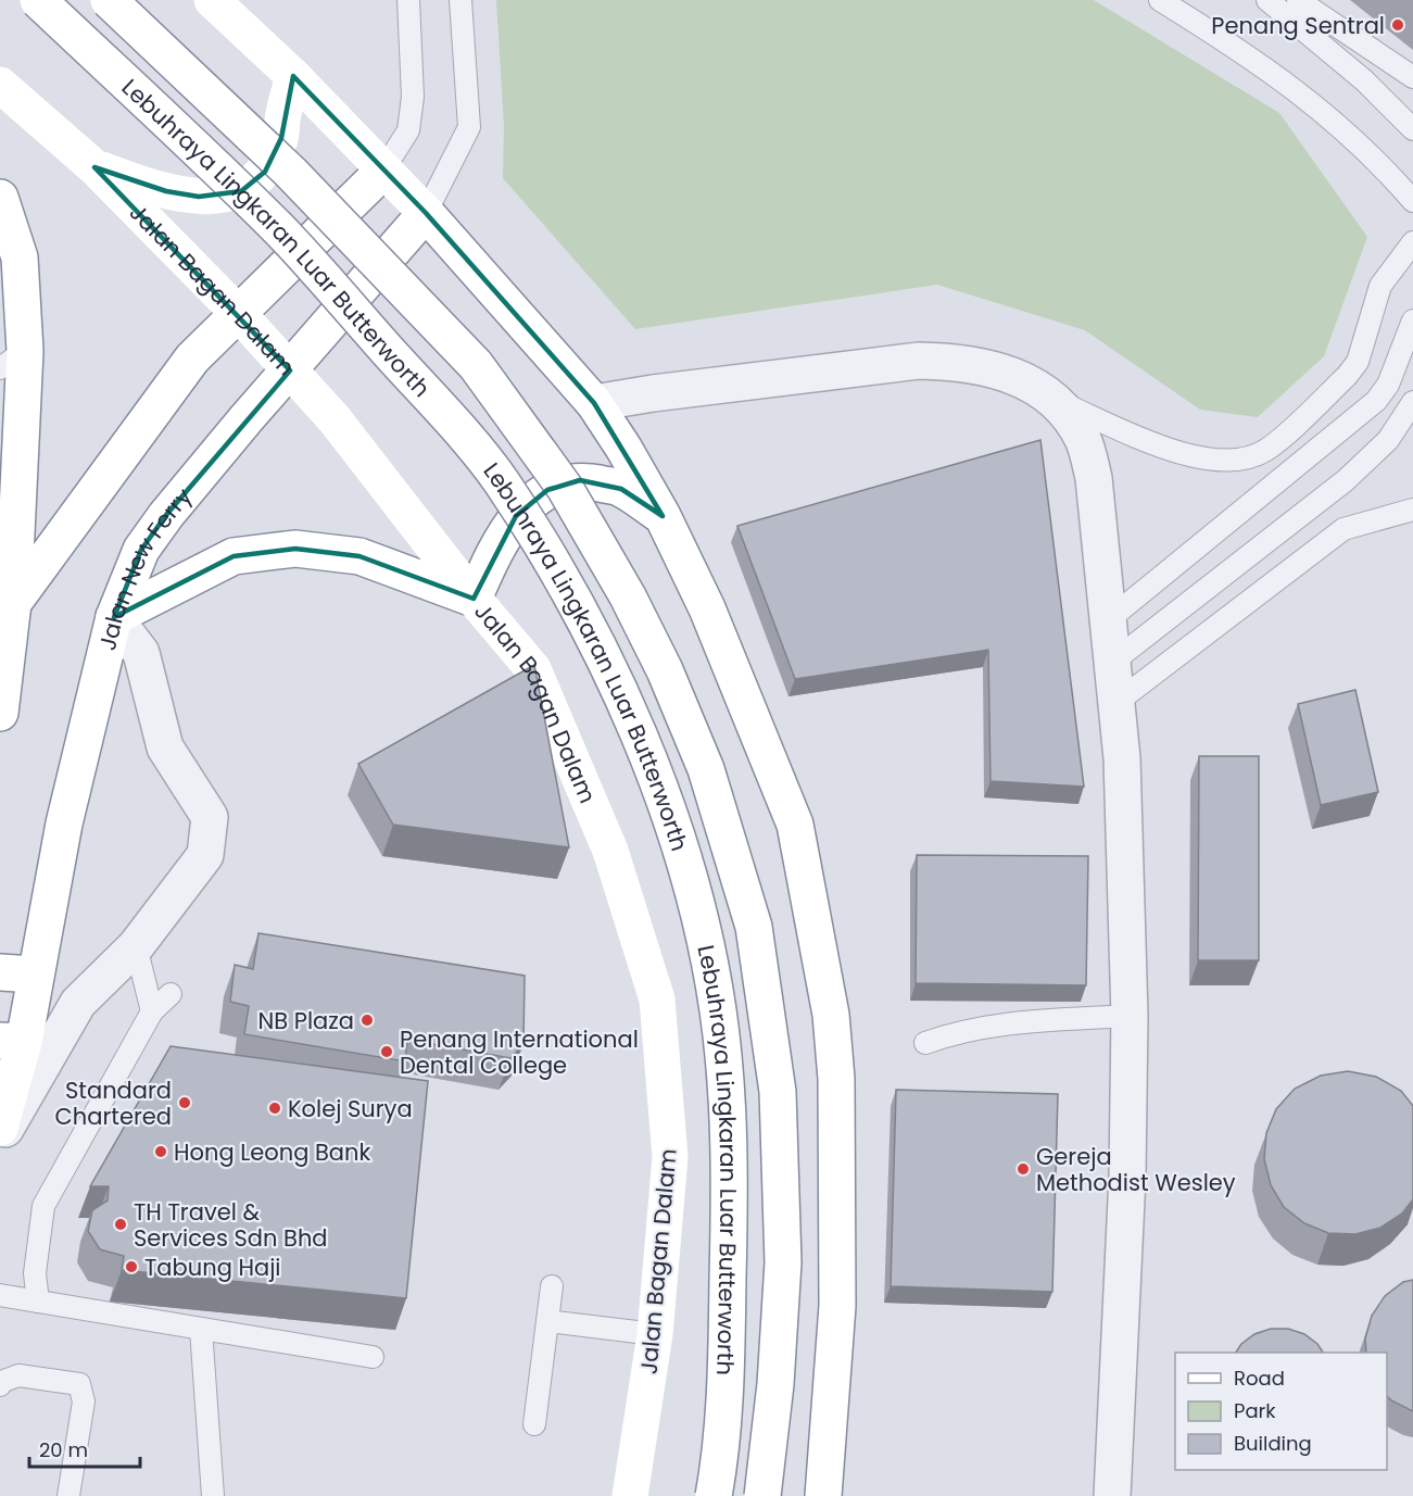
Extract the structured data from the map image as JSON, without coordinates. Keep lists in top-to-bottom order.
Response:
{
  "streets": {
    "main road": ["Lebuhraya Lingkaran Luar Butterworth", "Jalan Bagan Dalam", "Jalan New Ferry"]
  },
  "crossings": [
    ["Jalan Bagan Dalam", "Jalan New Ferry"]
  ],
  "places": [
    "Penang Sentral",
    "NB Plaza",
    "Penang International Dental College",
    "Standard Chartered",
    "Kolej Surya",
    "Hong Leong Bank",
    "Gereja Methodist Wesley",
    "TH Travel & Services Sdn Bhd",
    "Tabung Haji"
  ],
  "legend": ["Road", "Park", "Building"],
  "scale_bar": "20 m"
}
